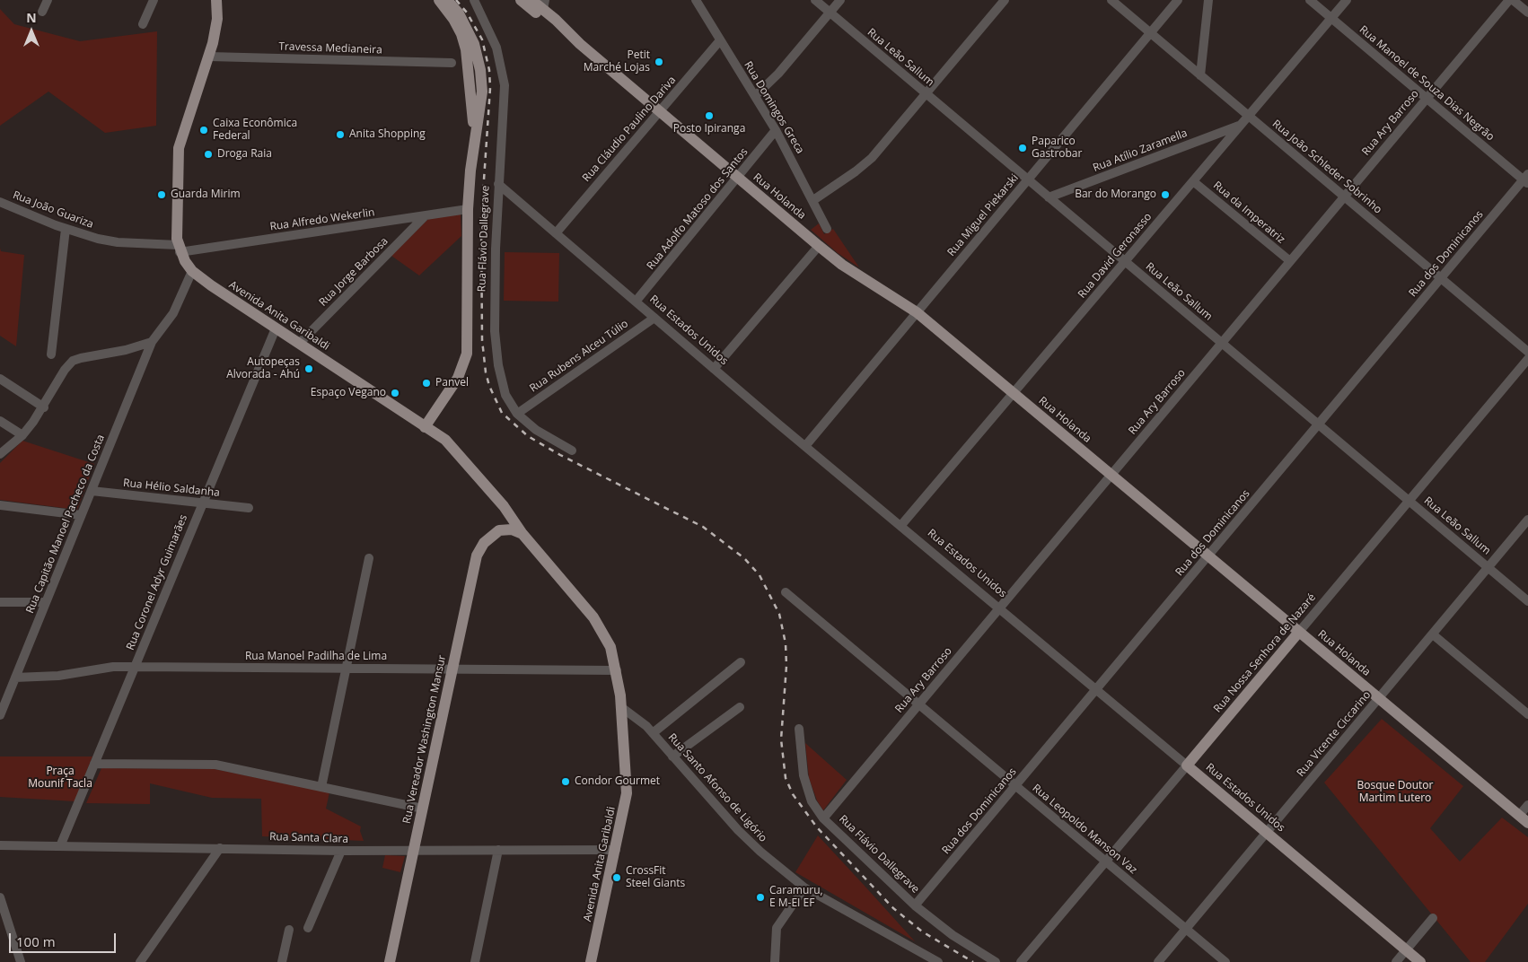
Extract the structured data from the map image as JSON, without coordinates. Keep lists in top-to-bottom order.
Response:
{
  "streets": {
    "main road": [
      "Rua Holanda",
      "Rua Flávio Dallegrave",
      "Avenida Anita Garibaldi",
      "Rua Estados Unidos",
      "Rua Nossa Senhora de Nazaré",
      "Rua Vereador Washington Mansur"
    ],
    "street": [
      "Travessa Medianeira",
      "Rua Leão Sallum",
      "Rua Manoel de Souza Dias Negrão",
      "Rua Domingos Greca",
      "Rua Ary Barroso",
      "Rua Cláudio Paulino Dariva",
      "Rua Atílio Zaramella",
      "Rua João Schleder Sobrinho",
      "Rua Adolfo Matoso dos Santos",
      "Rua João Guariza",
      "Rua da Imperatriz",
      "Rua Miguel Piekarski",
      "Rua Alfredo Wekerlin",
      "Rua dos Dominicanos",
      "Rua David Geronasso",
      "Rua Jorge Barbosa",
      "Rua Rubens Alceu Túlio",
      "Rua Hélio Saldanha",
      "Rua Capitão Manoel Pacheco da Costa",
      "Rua Coronel Adyr Guimarães",
      "Rua Manoel Padilha de Lima",
      "Rua Vicente Ciccarino",
      "Rua Santo Afonso de Ligório",
      "Rua Leopoldo Manson Vaz",
      "Rua Santa Clara"
    ]
  },
  "crossings": [
    ["Rua Leão Sallum", "Rua Ary Barroso"],
    ["Rua Leão Sallum", "Rua Atílio Zaramella"],
    ["Rua Leão Sallum", "Rua Miguel Piekarski"],
    ["Rua Leão Sallum", "Rua dos Dominicanos"],
    ["Rua Leão Sallum", "Rua David Geronasso"],
    ["Rua Leão Sallum", "Rua Nossa Senhora de Nazaré"],
    ["Rua Leão Sallum", "Rua Vicente Ciccarino"],
    ["Rua Manoel de Souza Dias Negrão", "Rua Ary Barroso"],
    ["Rua Manoel de Souza Dias Negrão", "Rua dos Dominicanos"],
    ["Rua Manoel de Souza Dias Negrão", "Rua David Geronasso"],
    ["Rua Domingos Greca", "Rua Cláudio Paulino Dariva"],
    ["Rua Domingos Greca", "Rua Adolfo Matoso dos Santos"],
    ["Rua Ary Barroso", "Rua João Schleder Sobrinho"],
    ["Rua Ary Barroso", "Rua Holanda"],
    ["Rua Ary Barroso", "Rua da Imperatriz"],
    ["Rua Ary Barroso", "Rua Flávio Dallegrave"],
    ["Rua Ary Barroso", "Rua Estados Unidos"],
    ["Rua Ary Barroso", "Rua Leopoldo Manson Vaz"],
    ["Rua Cláudio Paulino Dariva", "Rua Holanda"],
    ["Rua Cláudio Paulino Dariva", "Rua Estados Unidos"],
    ["Rua Atílio Zaramella", "Rua David Geronasso"],
    ["Rua João Schleder Sobrinho", "Rua Miguel Piekarski"],
    ["Rua João Schleder Sobrinho", "Rua dos Dominicanos"],
    ["Rua João Schleder Sobrinho", "Rua David Geronasso"],
    ["Rua Holanda", "Rua Adolfo Matoso dos Santos"],
    ["Rua Holanda", "Rua Miguel Piekarski"],
    ["Rua Holanda", "Rua dos Dominicanos"],
    ["Rua Holanda", "Rua David Geronasso"],
    ["Rua Holanda", "Rua Nossa Senhora de Nazaré"],
    ["Rua Holanda", "Rua Vicente Ciccarino"],
    ["Rua Adolfo Matoso dos Santos", "Rua Estados Unidos"],
    ["Rua João Guariza", "Rua Alfredo Wekerlin"],
    ["Rua João Guariza", "Avenida Anita Garibaldi"],
    ["Rua da Imperatriz", "Rua David Geronasso"],
    ["Rua Miguel Piekarski", "Rua Estados Unidos"],
    ["Rua Alfredo Wekerlin", "Rua Flávio Dallegrave"],
    ["Rua Alfredo Wekerlin", "Rua Jorge Barbosa"],
    ["Rua Alfredo Wekerlin", "Avenida Anita Garibaldi"],
    ["Rua Flávio Dallegrave", "Rua dos Dominicanos"],
    ["Rua Flávio Dallegrave", "Avenida Anita Garibaldi"],
    ["Rua Flávio Dallegrave", "Rua Estados Unidos"],
    ["Rua Flávio Dallegrave", "Rua Rubens Alceu Túlio"],
    ["Rua dos Dominicanos", "Rua Estados Unidos"],
    ["Rua dos Dominicanos", "Rua Leopoldo Manson Vaz"],
    ["Rua David Geronasso", "Rua Estados Unidos"],
    ["Rua Jorge Barbosa", "Avenida Anita Garibaldi"],
    ["Avenida Anita Garibaldi", "Rua Capitão Manoel Pacheco da Costa"],
    ["Avenida Anita Garibaldi", "Rua Coronel Adyr Guimarães"],
    ["Avenida Anita Garibaldi", "Rua Manoel Padilha de Lima"],
    ["Avenida Anita Garibaldi", "Rua Vereador Washington Mansur"],
    ["Avenida Anita Garibaldi", "Rua Santo Afonso de Ligório"],
    ["Avenida Anita Garibaldi", "Rua Santa Clara"],
    ["Rua Estados Unidos", "Rua Rubens Alceu Túlio"],
    ["Rua Estados Unidos", "Rua Nossa Senhora de Nazaré"],
    ["Rua Estados Unidos", "Rua Vicente Ciccarino"],
    ["Rua Hélio Saldanha", "Rua Capitão Manoel Pacheco da Costa"],
    ["Rua Hélio Saldanha", "Rua Coronel Adyr Guimarães"],
    ["Rua Capitão Manoel Pacheco da Costa", "Rua Manoel Padilha de Lima"],
    ["Rua Coronel Adyr Guimarães", "Rua Manoel Padilha de Lima"],
    ["Rua Coronel Adyr Guimarães", "Rua Santa Clara"],
    ["Rua Nossa Senhora de Nazaré", "Rua Leopoldo Manson Vaz"],
    ["Rua Manoel Padilha de Lima", "Rua Vereador Washington Mansur"],
    ["Rua Vicente Ciccarino", "Rua Leopoldo Manson Vaz"],
    ["Rua Vereador Washington Mansur", "Rua Santa Clara"]
  ],
  "parks": ["Praça Mounif Tacla", "Bosque Doutor Martim Lutero"],
  "places": [
    "Petit Marché Lojas",
    "Posto Ipiranga",
    "Caixa Econômica Federal",
    "Anita Shopping",
    "Paparico Gastrobar",
    "Droga Raia",
    "Guarda Mirim",
    "Bar do Morango",
    "Autopeças Alvorada - Ahú",
    "Panvel",
    "Espaço Vegano",
    "Condor Gourmet",
    "CrossFit Steel Giants",
    "Caramuru, E M-EI EF"
  ],
  "scale_bar": "100 m",
  "north": "top"
}
